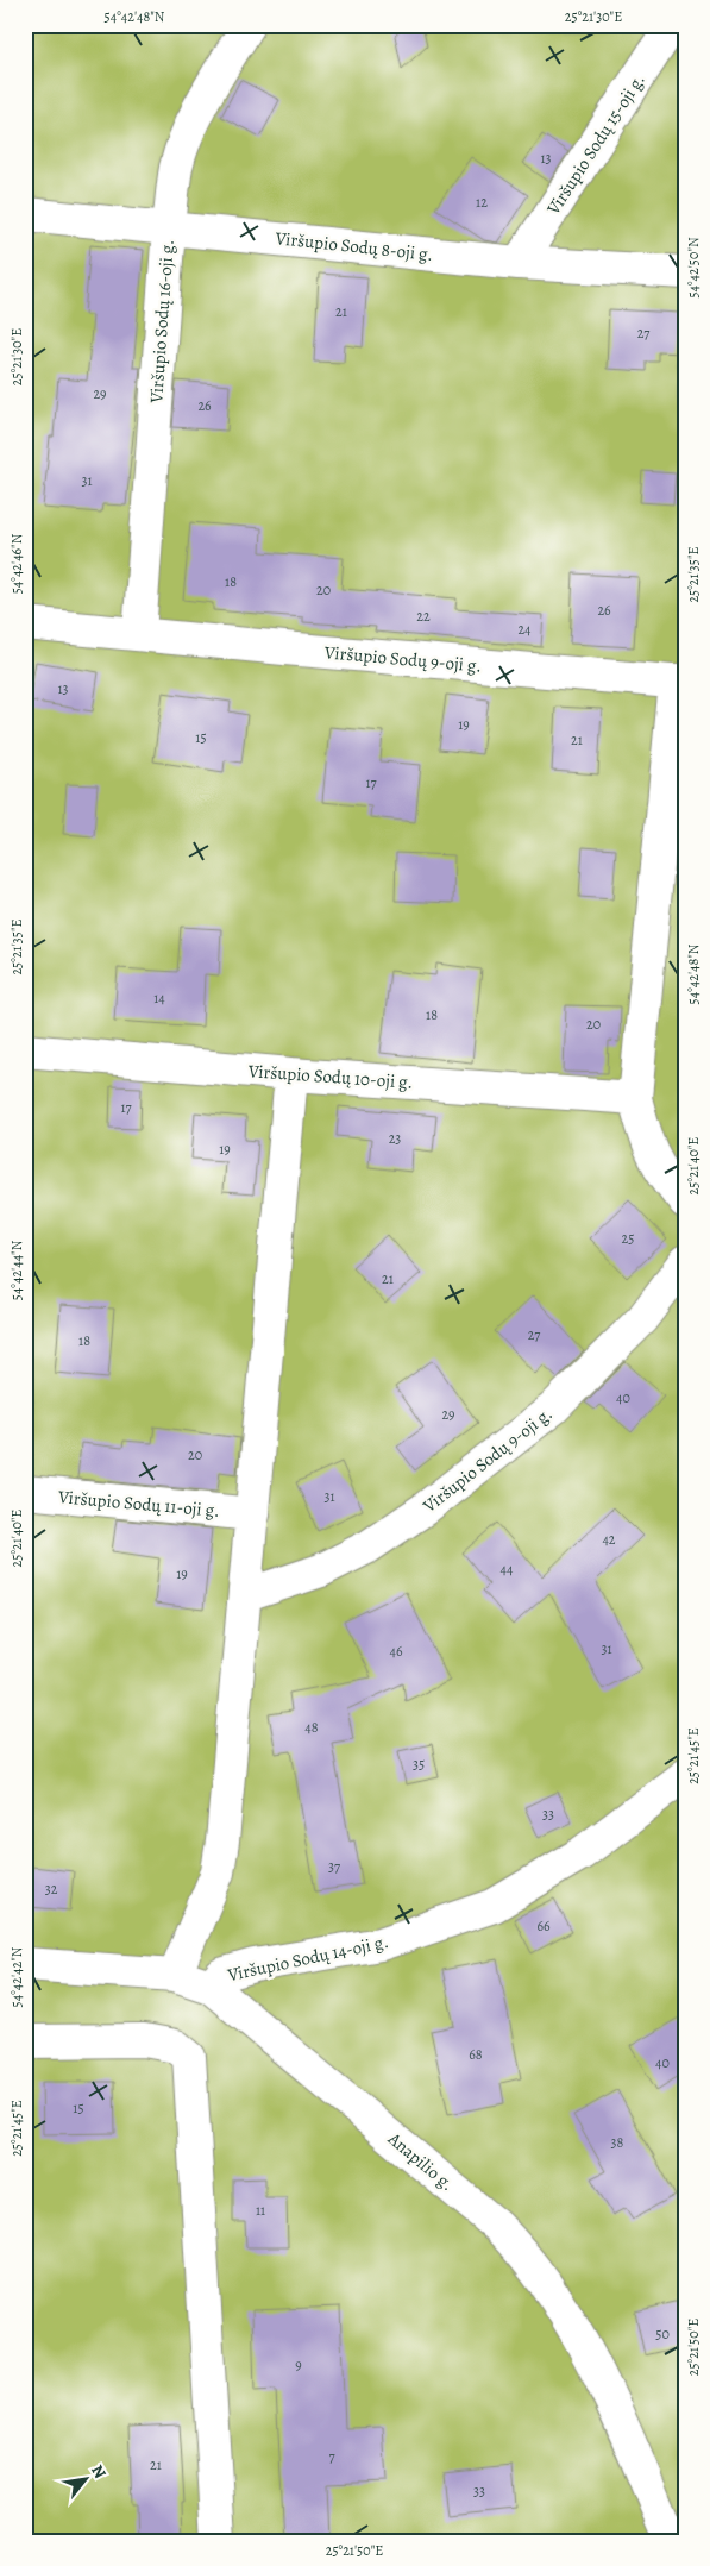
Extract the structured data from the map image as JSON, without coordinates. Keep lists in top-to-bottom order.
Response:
{
  "streets": {
    "street": [
      "Viršupio Sodų 15-oji g.",
      "Viršupio Sodų 8-oji g.",
      "Viršupio Sodų 16-oji g.",
      "Viršupio Sodų 9-oji g.",
      "Viršupio Sodų 10-oji g.",
      "Viršupio Sodų 11-oji g.",
      "Viršupio Sodų 14-oji g.",
      "Anapilio g."
    ]
  },
  "crossings": [
    ["Viršupio Sodų 15-oji g.", "Viršupio Sodų 8-oji g."],
    ["Viršupio Sodų 8-oji g.", "Viršupio Sodų 16-oji g."],
    ["Viršupio Sodų 16-oji g.", "Viršupio Sodų 9-oji g."],
    ["Viršupio Sodų 9-oji g.", "Viršupio Sodų 10-oji g."],
    ["Viršupio Sodų 14-oji g.", "Anapilio g."]
  ],
  "house_numbers": [
    "13",
    "12",
    "21",
    "27",
    "29",
    "26",
    "31",
    "18",
    "20",
    "26",
    "22",
    "24",
    "13",
    "19",
    "15",
    "21",
    "17",
    "14",
    "18",
    "20",
    "17",
    "23",
    "19",
    "25",
    "21",
    "27",
    "18",
    "40",
    "29",
    "20",
    "31",
    "42",
    "44",
    "19",
    "31",
    "46",
    "48",
    "35",
    "33",
    "37",
    "32",
    "66",
    "68",
    "40",
    "15",
    "38",
    "11",
    "50",
    "9",
    "7",
    "21",
    "33"
  ],
  "north": "top right",
  "coordinates": [
    "54°42'48\"N",
    "25°21'30\"E",
    "54°42'50\"N",
    "54°42'46\"N",
    "25°21'35\"E",
    "25°21'40\"E",
    "54°42'44\"N",
    "25°21'45\"E",
    "54°42'42\"N",
    "25°21'50\"E"
  ]
}
